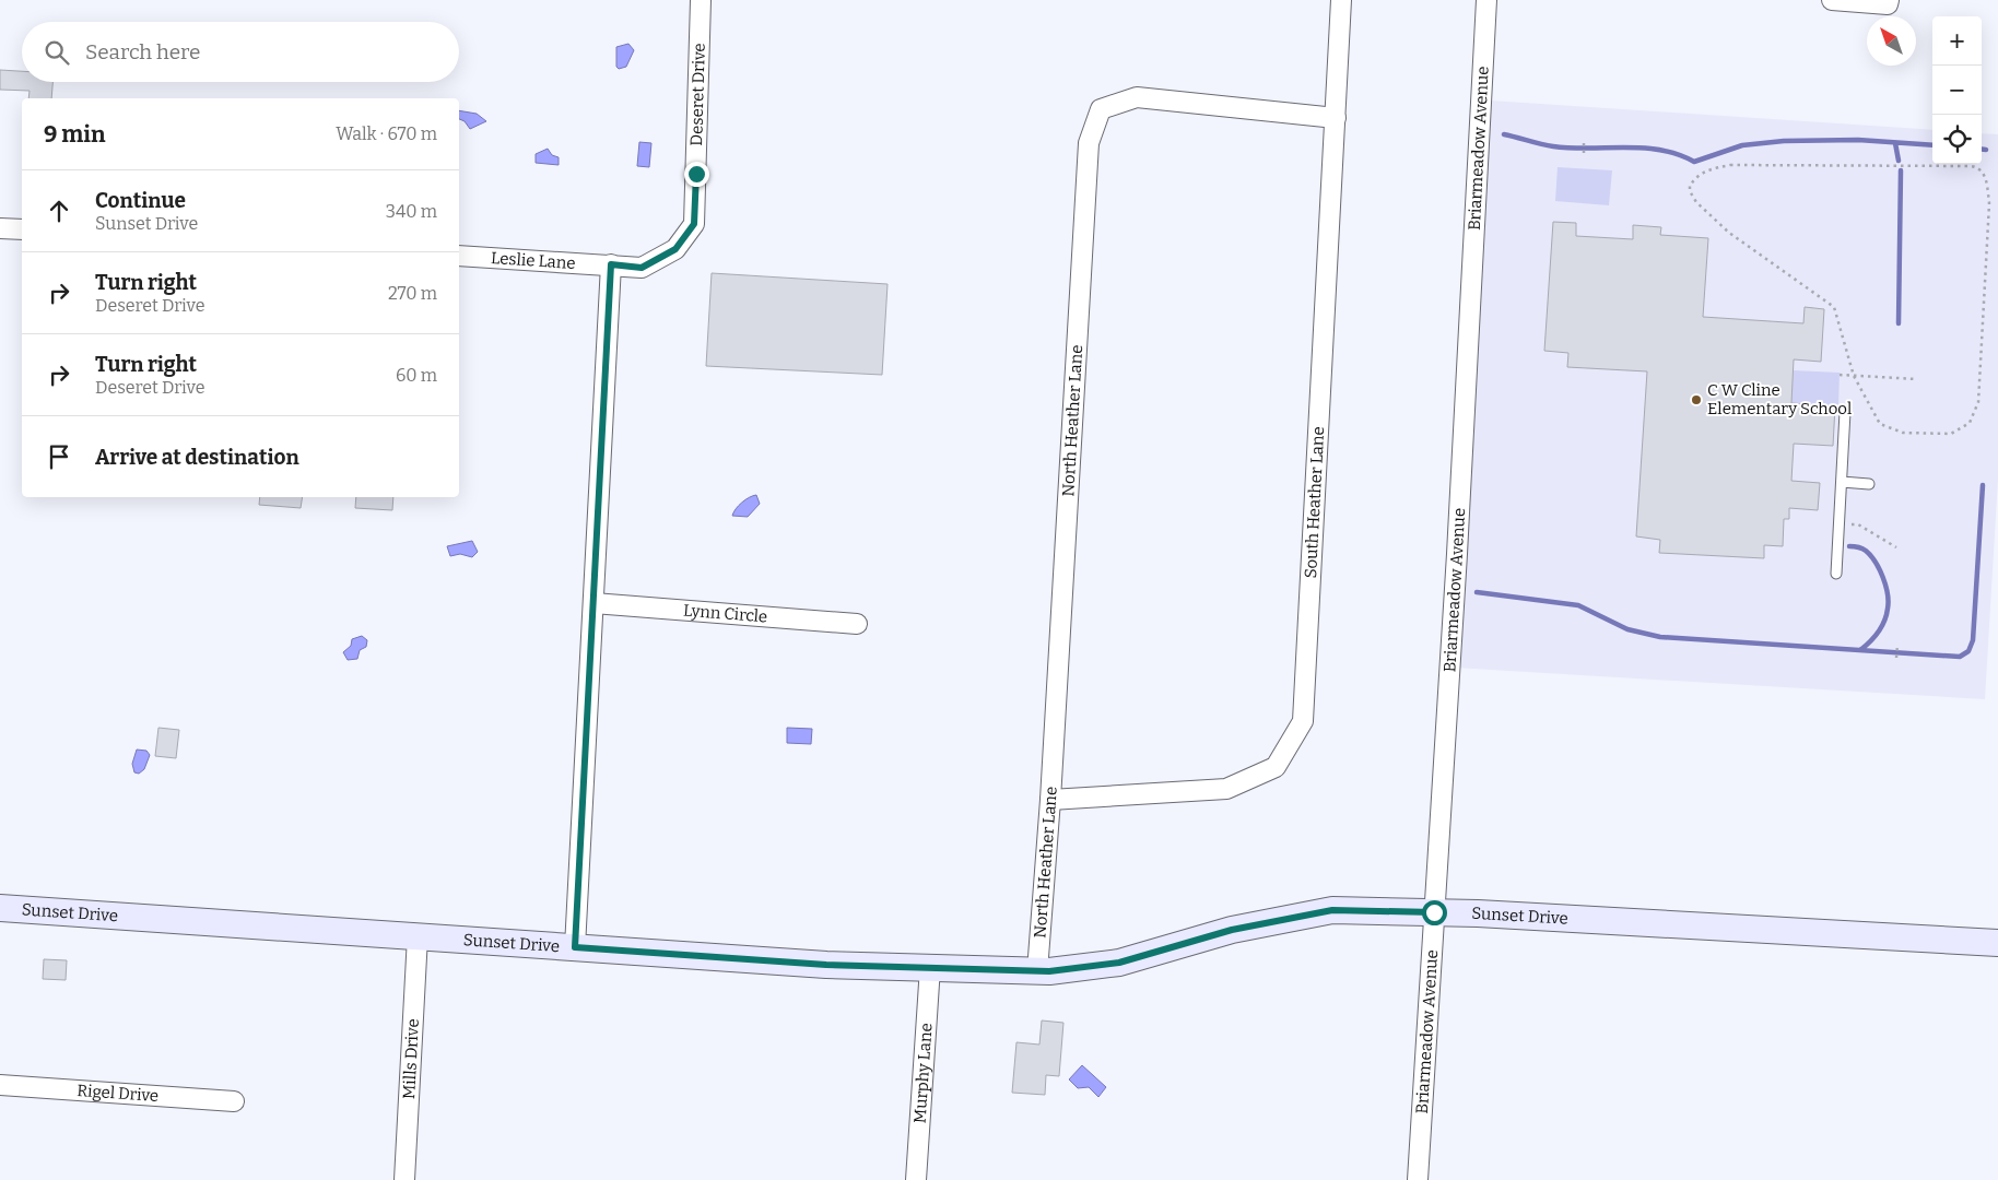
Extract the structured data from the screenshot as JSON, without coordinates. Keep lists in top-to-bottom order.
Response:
{
  "streets": {
    "street": [
      "Deseret Drive",
      "Briarmeadow Avenue",
      "Leslie Lane",
      "North Heather Lane",
      "South Heather Lane",
      "Lynn Circle",
      "Sunset Drive",
      "Mills Drive",
      "Murphy Lane",
      "Rigel Drive"
    ]
  },
  "crossings": [
    ["Deseret Drive", "Leslie Lane"],
    ["Briarmeadow Avenue", "Sunset Drive"],
    ["North Heather Lane", "South Heather Lane"],
    ["North Heather Lane", "Sunset Drive"],
    ["Sunset Drive", "Mills Drive"],
    ["Sunset Drive", "Murphy Lane"]
  ],
  "places": ["C W Cline Elementary School"],
  "north": "top left",
  "page": {
    "map_buttons": ["+", "−"],
    "search": "Search here",
    "heading": ["9 min", "Walk · 670 m"],
    "list": [
      ["Continue", "Sunset Drive", "340 m"],
      ["Turn right", "Deseret Drive", "270 m"],
      ["Turn right", "Deseret Drive", "60 m"],
      "Arrive at destination"
    ]
  }
}
